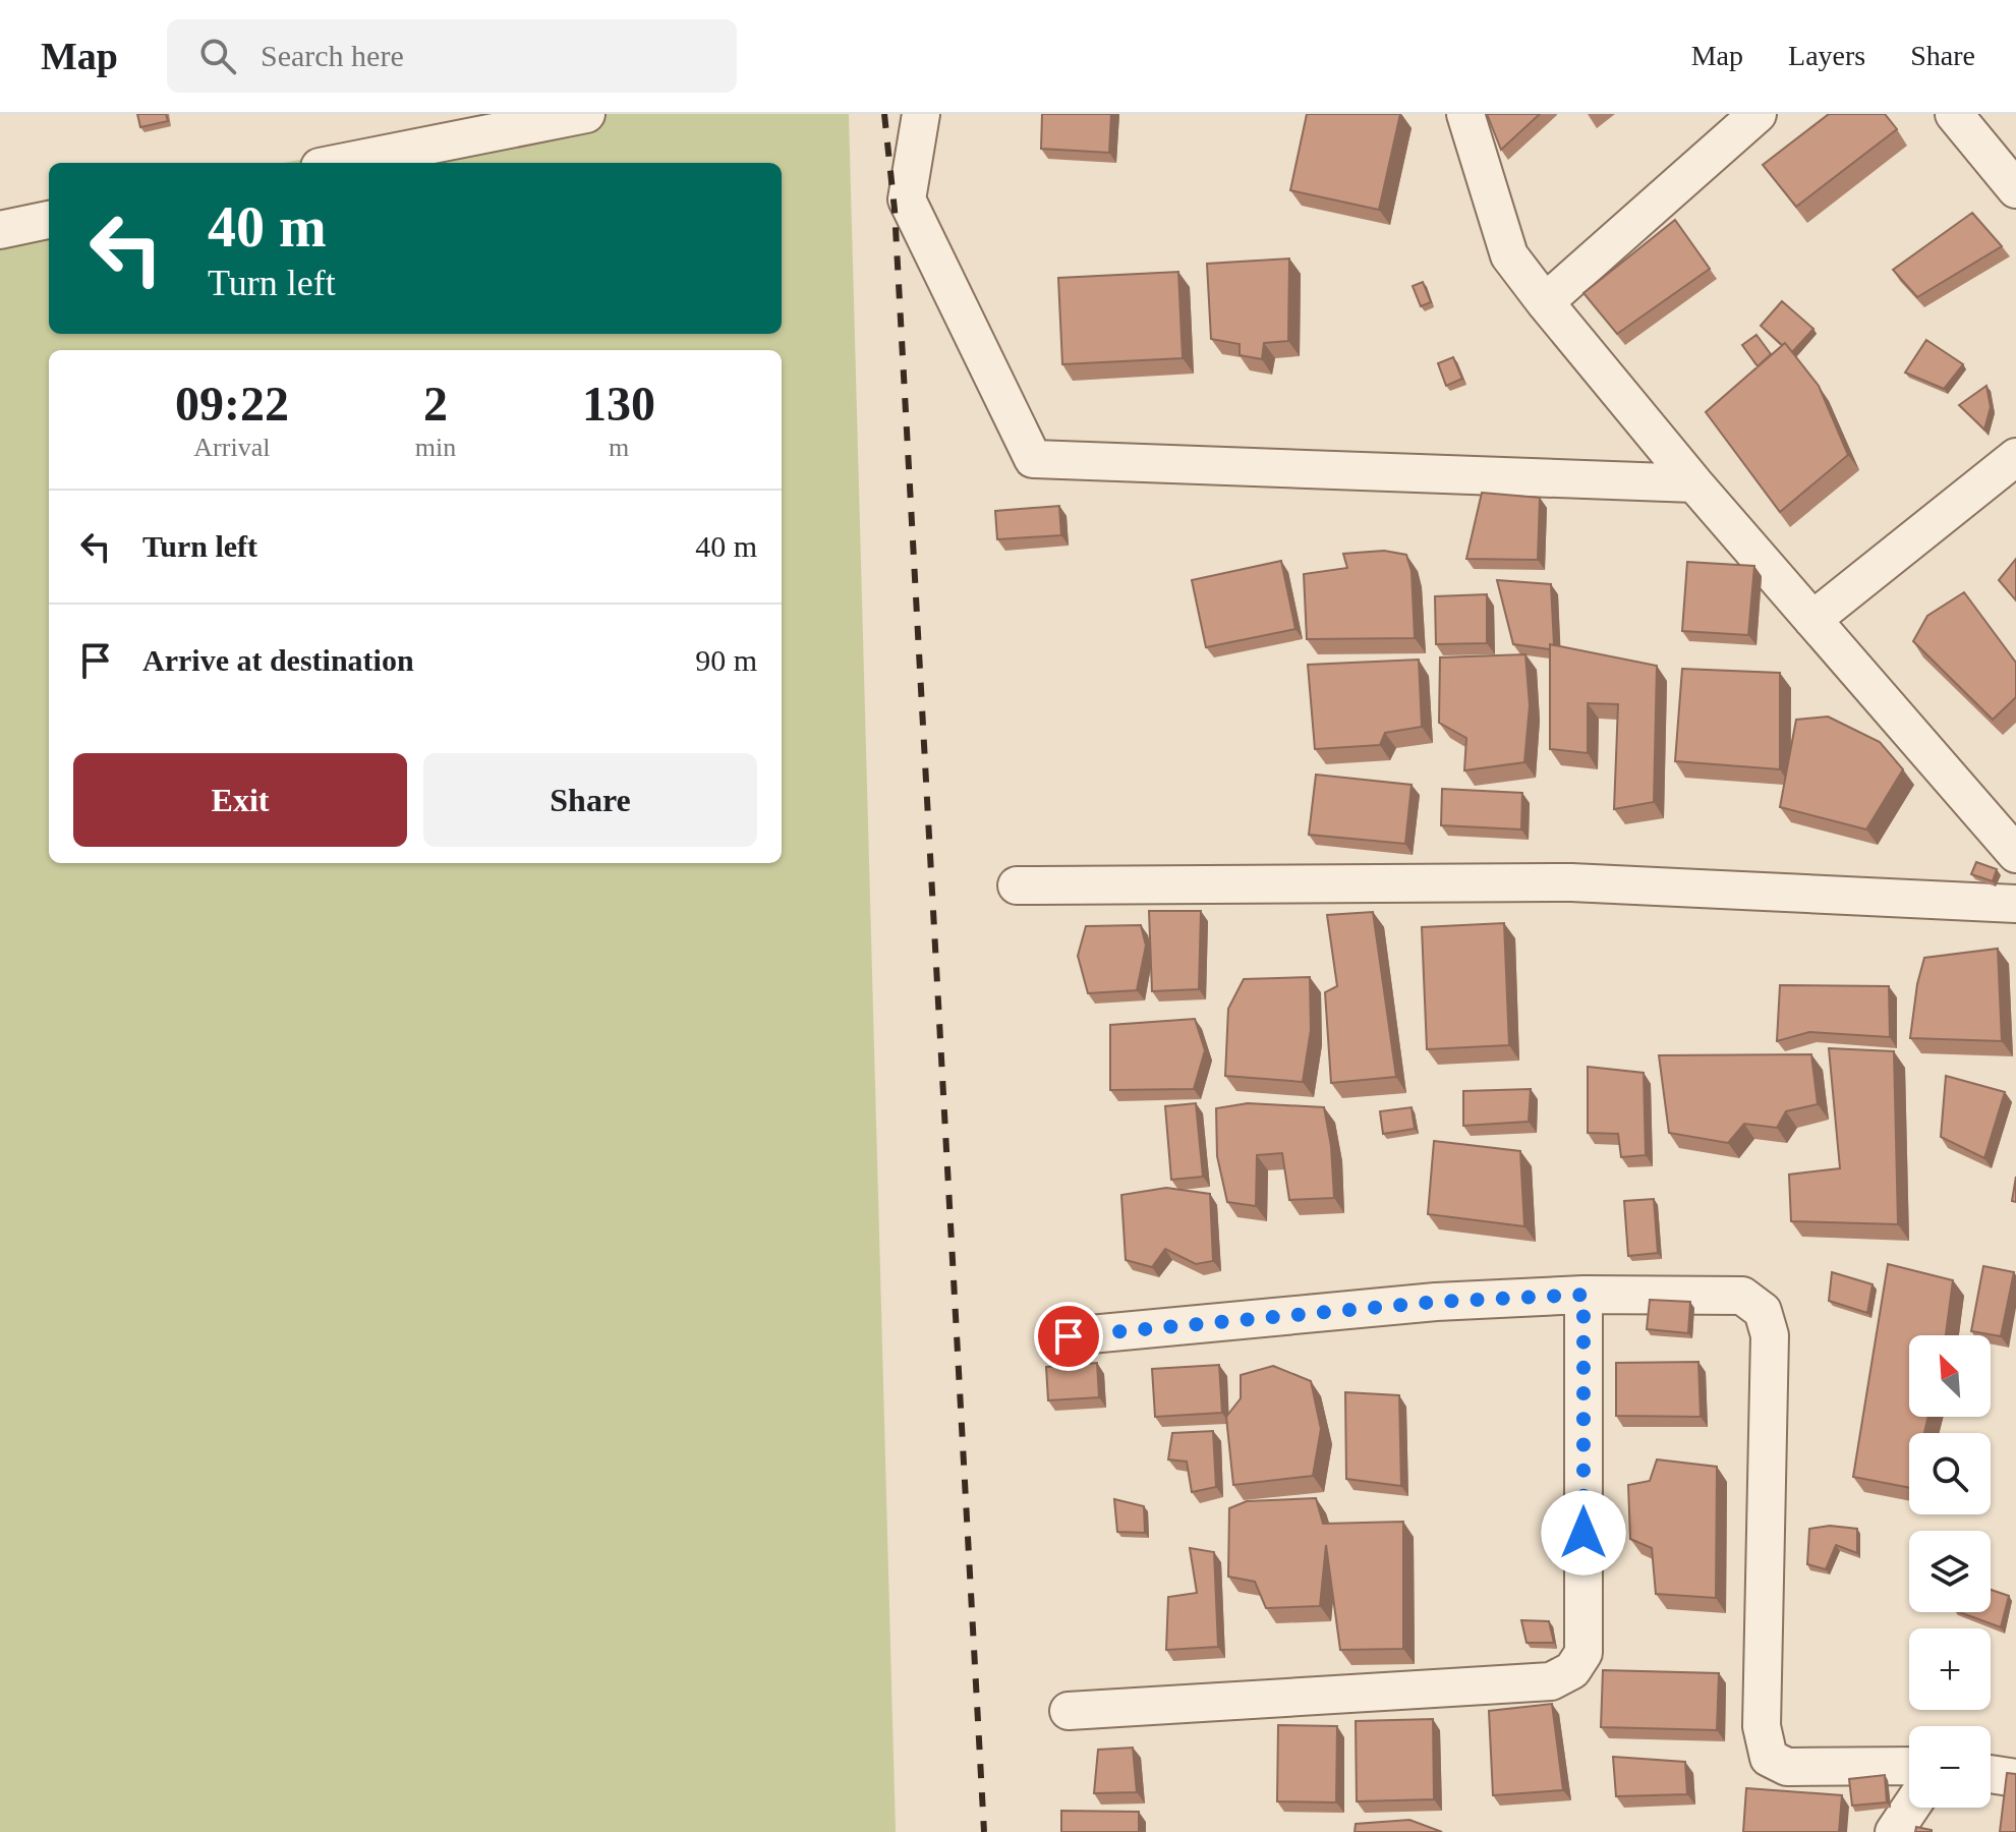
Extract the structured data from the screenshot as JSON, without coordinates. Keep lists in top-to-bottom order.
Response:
{
  "north": "top left",
  "page": {
    "header": "Map",
    "search": "Search here",
    "nav": ["Map", "Layers", "Share"],
    "turn": ["40 m", "Turn left"],
    "eta": [
      "09:22",
      "Arrival",
      "2",
      "min",
      "130",
      "m"
    ],
    "list": [
      {
        "name": "Turn left",
        "value": "40 m"
      },
      {
        "name": "Arrive at destination",
        "value": "90 m"
      }
    ],
    "buttons": ["Exit", "Share"],
    "map_buttons": ["+", "−"]
  }
}
